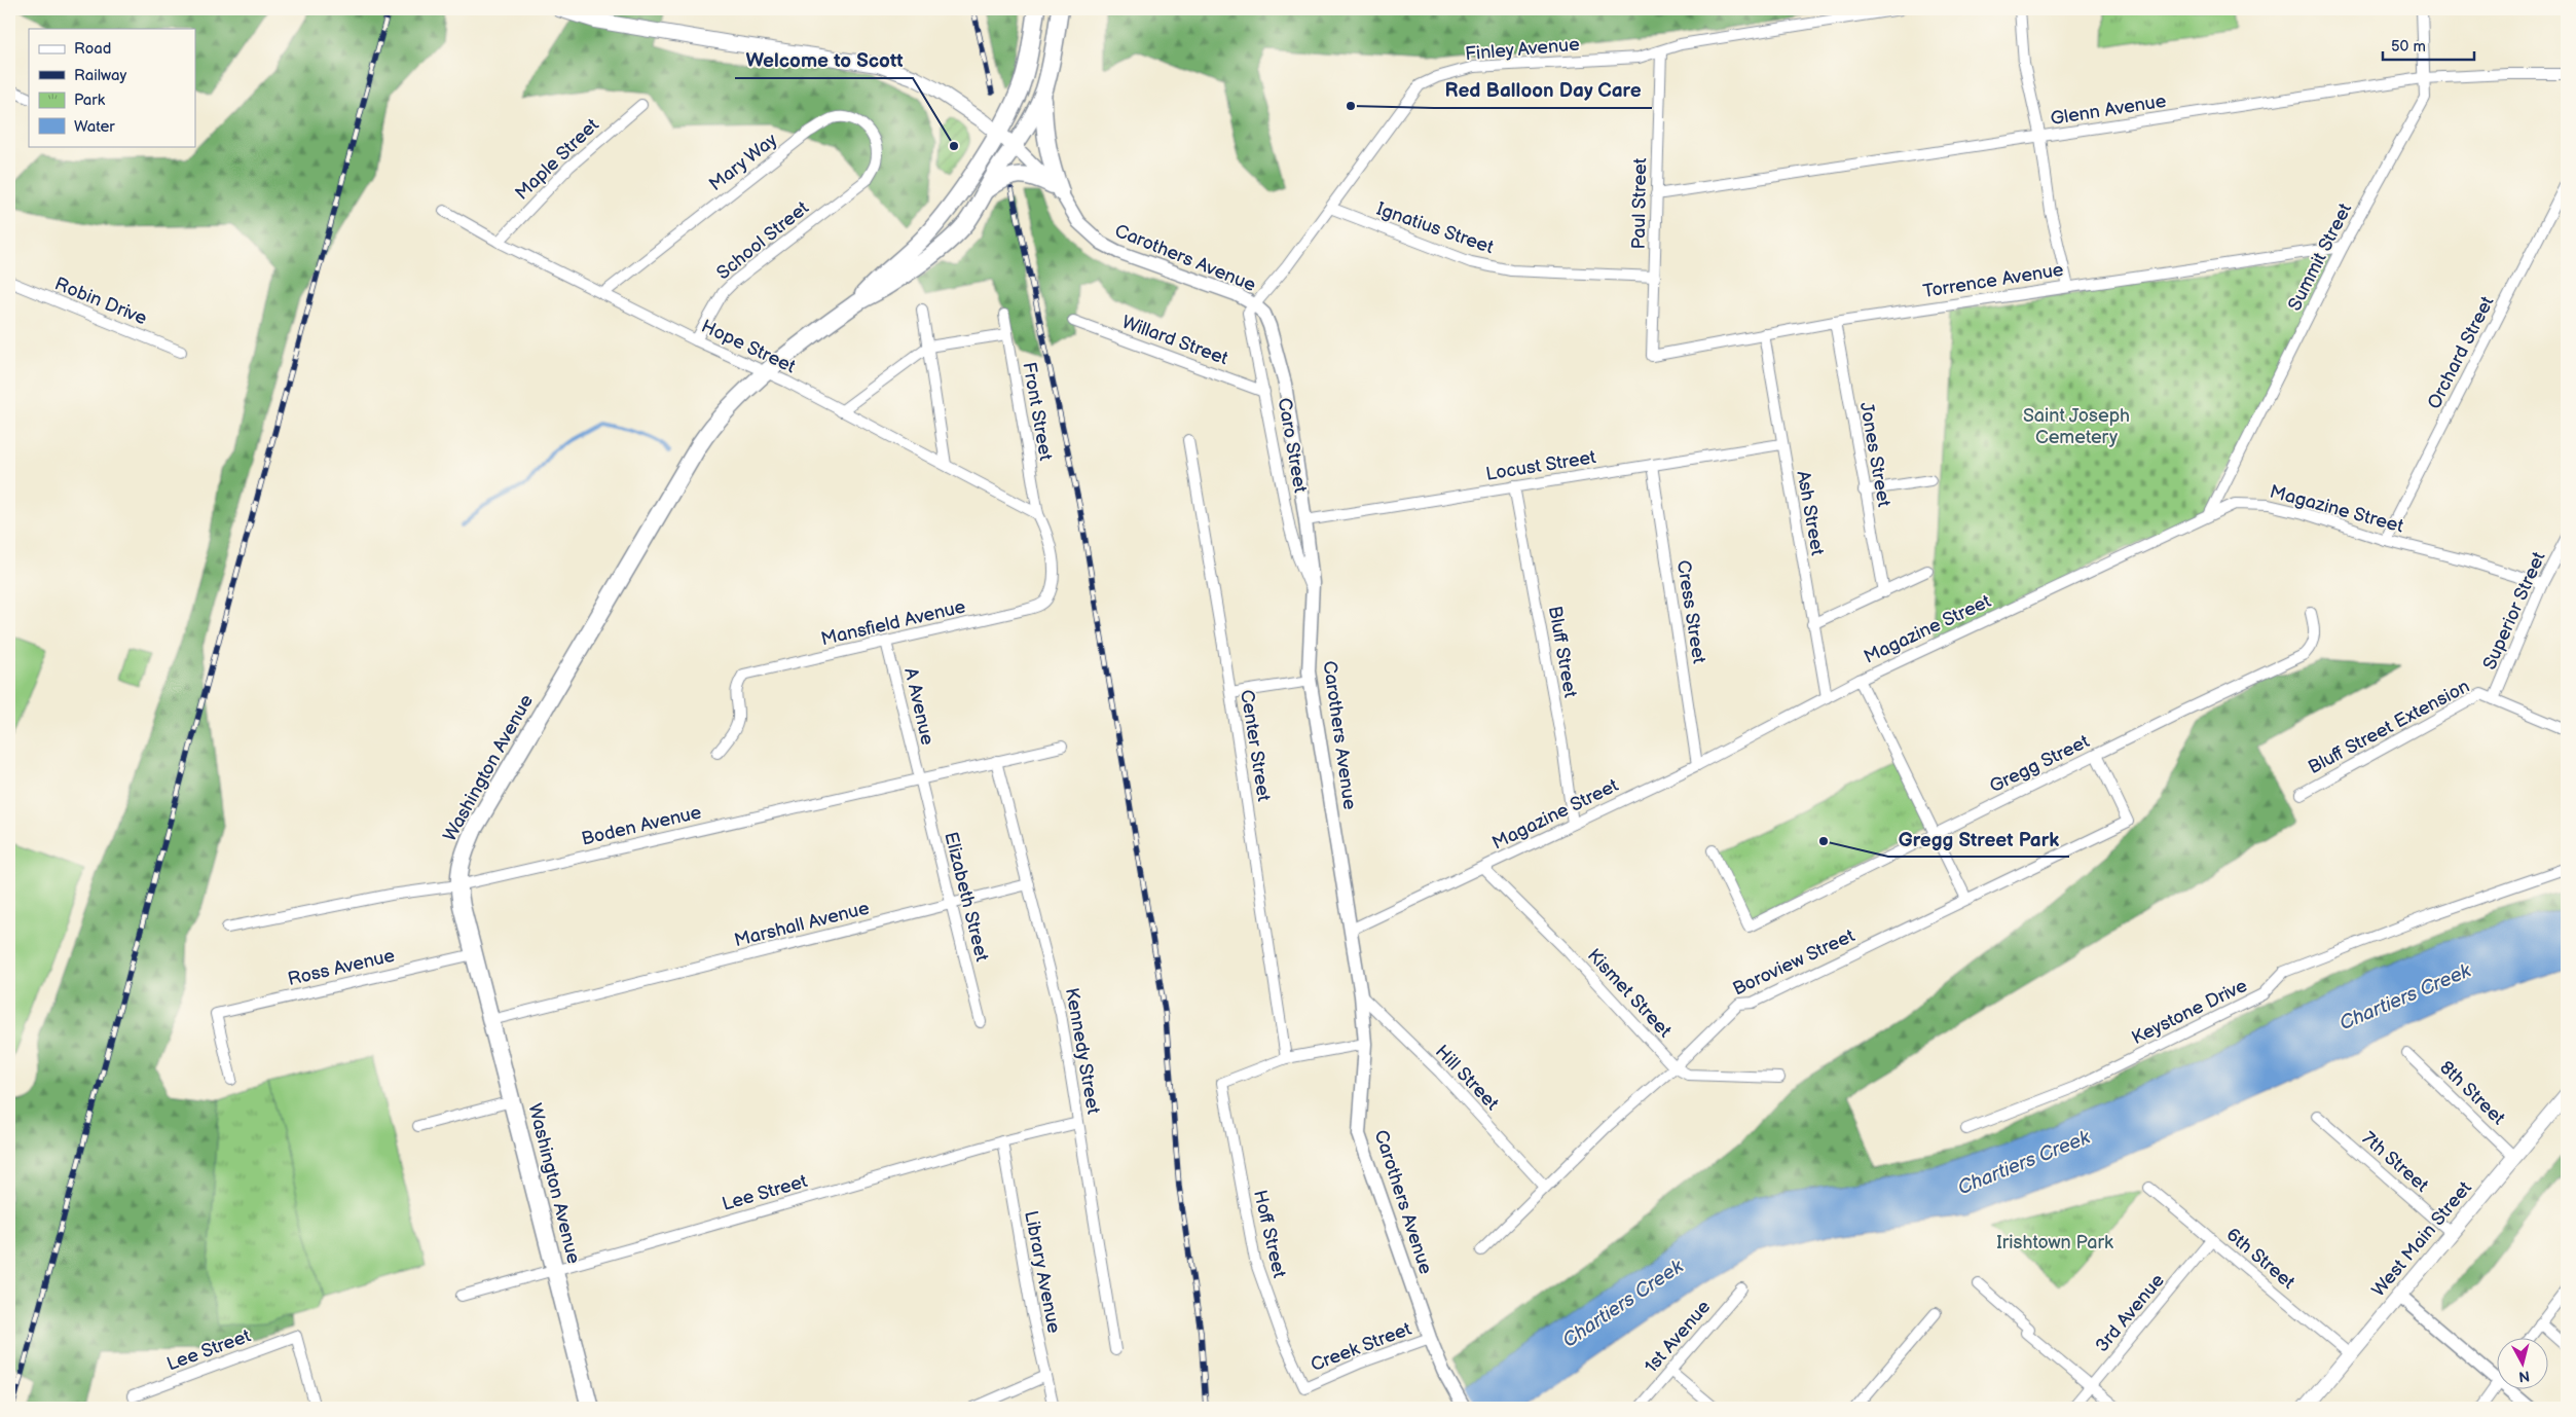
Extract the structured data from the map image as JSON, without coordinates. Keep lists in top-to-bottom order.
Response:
{
  "streets": {
    "main road": ["Washington Avenue", "West Main Street"],
    "street": [
      "Finley Avenue",
      "Glenn Avenue",
      "Maple Street",
      "Mary Way",
      "Paul Street",
      "Ignatius Street",
      "School Street",
      "Summit Street",
      "Carothers Avenue",
      "Torrence Avenue",
      "Robin Drive",
      "Willard Street",
      "Hope Street",
      "Orchard Street",
      "Front Street",
      "Caro Street",
      "Jones Street",
      "Locust Street",
      "Magazine Street",
      "Ash Street",
      "Superior Street",
      "Cress Street",
      "Mansfield Avenue",
      "Bluff Street",
      "A Avenue",
      "Bluff Street Extension",
      "Center Street",
      "Gregg Street",
      "Boden Avenue",
      "Elizabeth Street",
      "Marshall Avenue",
      "Boroview Street",
      "Ross Avenue",
      "Kismet Street",
      "Keystone Drive",
      "Kennedy Street",
      "Hill Street",
      "8th Street",
      "7th Street",
      "Lee Street",
      "Hoff Street",
      "6th Street",
      "Library Avenue",
      "3rd Avenue",
      "1st Avenue",
      "Creek Street"
    ]
  },
  "crossings": [
    ["Finley Avenue", "Paul Street"],
    ["Finley Avenue", "Ignatius Street"],
    ["Finley Avenue", "Carothers Avenue"],
    ["Finley Avenue", "Caro Street"],
    ["Glenn Avenue", "Paul Street"],
    ["Glenn Avenue", "Summit Street"],
    ["Maple Street", "Hope Street"],
    ["Mary Way", "School Street"],
    ["Mary Way", "Hope Street"],
    ["Paul Street", "Ignatius Street"],
    ["Paul Street", "Torrence Avenue"],
    ["School Street", "Hope Street"],
    ["Summit Street", "Torrence Avenue"],
    ["Summit Street", "Magazine Street"],
    ["Carothers Avenue", "Caro Street"],
    ["Carothers Avenue", "Locust Street"],
    ["Carothers Avenue", "Magazine Street"],
    ["Carothers Avenue", "Washington Avenue"],
    ["Carothers Avenue", "Hill Street"],
    ["Carothers Avenue", "Creek Street"],
    ["Torrence Avenue", "Jones Street"],
    ["Torrence Avenue", "Ash Street"],
    ["Willard Street", "Caro Street"],
    ["Hope Street", "Front Street"],
    ["Hope Street", "Mansfield Avenue"],
    ["Hope Street", "Washington Avenue"],
    ["Orchard Street", "Magazine Street"],
    ["Front Street", "Mansfield Avenue"],
    ["Locust Street", "Ash Street"],
    ["Locust Street", "Cress Street"],
    ["Locust Street", "Bluff Street"],
    ["Magazine Street", "Ash Street"],
    ["Magazine Street", "Superior Street"],
    ["Magazine Street", "Cress Street"],
    ["Magazine Street", "Bluff Street"],
    ["Magazine Street", "Kismet Street"],
    ["Superior Street", "Bluff Street Extension"],
    ["Mansfield Avenue", "A Avenue"],
    ["A Avenue", "Boden Avenue"],
    ["A Avenue", "Elizabeth Street"],
    ["Center Street", "Hoff Street"],
    ["Gregg Street", "Boroview Street"],
    ["Washington Avenue", "Boden Avenue"],
    ["Washington Avenue", "Marshall Avenue"],
    ["Washington Avenue", "Ross Avenue"],
    ["Washington Avenue", "Lee Street"],
    ["Boden Avenue", "Elizabeth Street"],
    ["Boden Avenue", "Kennedy Street"],
    ["Elizabeth Street", "Marshall Avenue"],
    ["Marshall Avenue", "Kennedy Street"],
    ["Boroview Street", "Kismet Street"],
    ["Boroview Street", "Hill Street"],
    ["Kennedy Street", "Lee Street"],
    ["8th Street", "West Main Street"],
    ["7th Street", "West Main Street"],
    ["Lee Street", "Library Avenue"],
    ["Hoff Street", "Creek Street"],
    ["West Main Street", "6th Street"],
    ["6th Street", "3rd Avenue"]
  ],
  "water": ["Chartiers Creek"],
  "parks": ["Saint Joseph Cemetery", "Irishtown Park"],
  "places": ["Red Balloon Day Care", "Welcome to Scott", "Gregg Street Park"],
  "legend": [
    "Road",
    "Railway",
    "Park",
    "Water"
  ],
  "scale_bar": "50 m",
  "north": "bottom"
}
